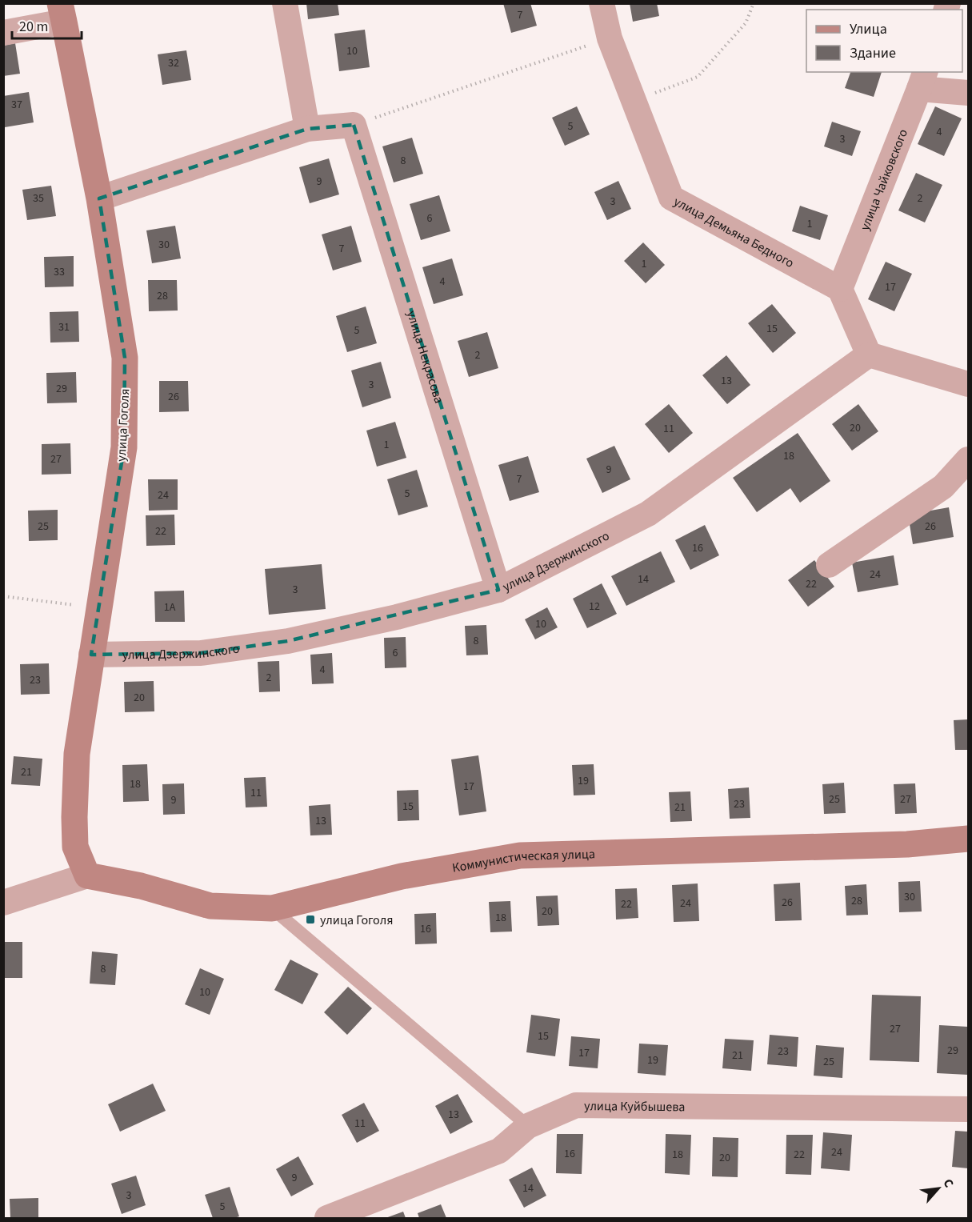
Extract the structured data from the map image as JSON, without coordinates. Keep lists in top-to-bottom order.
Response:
{
  "streets": {
    "street": [
      "улица Чайковского",
      "улица Демьяна Бедного",
      "улица Некрасова",
      "улица Гоголя",
      "улица Дзержинского",
      "Коммунистическая улица",
      "улица Куйбышева"
    ]
  },
  "crossings": [
    ["улица Чайковского", "улица Демьяна Бедного"],
    ["улица Некрасова", "улица Дзержинского"],
    ["улица Гоголя", "улица Дзержинского"],
    ["улица Гоголя", "Коммунистическая улица"]
  ],
  "places": {
    "transit": ["улица Гоголя"]
  },
  "house_numbers": [
    "7",
    "10",
    "32",
    "37",
    "5",
    "4",
    "3",
    "8",
    "9",
    "35",
    "2",
    "3",
    "6",
    "1",
    "30",
    "7",
    "1",
    "33",
    "4",
    "17",
    "28",
    "31",
    "15",
    "5",
    "2",
    "13",
    "3",
    "29",
    "26",
    "20",
    "11",
    "1",
    "18",
    "27",
    "9",
    "7",
    "5",
    "24",
    "25",
    "26",
    "22",
    "16",
    "24",
    "14",
    "22",
    "3",
    "12",
    "1А",
    "10",
    "8",
    "6",
    "4",
    "2",
    "23",
    "20",
    "21",
    "19",
    "18",
    "17",
    "11",
    "25",
    "27",
    "9",
    "23",
    "15",
    "21",
    "13",
    "30",
    "28",
    "26",
    "24",
    "22",
    "20",
    "18",
    "16",
    "8",
    "10",
    "27",
    "15",
    "29",
    "23",
    "17",
    "21",
    "19",
    "25",
    "13",
    "11",
    "24",
    "16",
    "18",
    "22",
    "20",
    "9",
    "14",
    "3",
    "5"
  ],
  "legend": ["Улица", "Здание"],
  "scale_bar": "20 m",
  "north": "top right"
}
